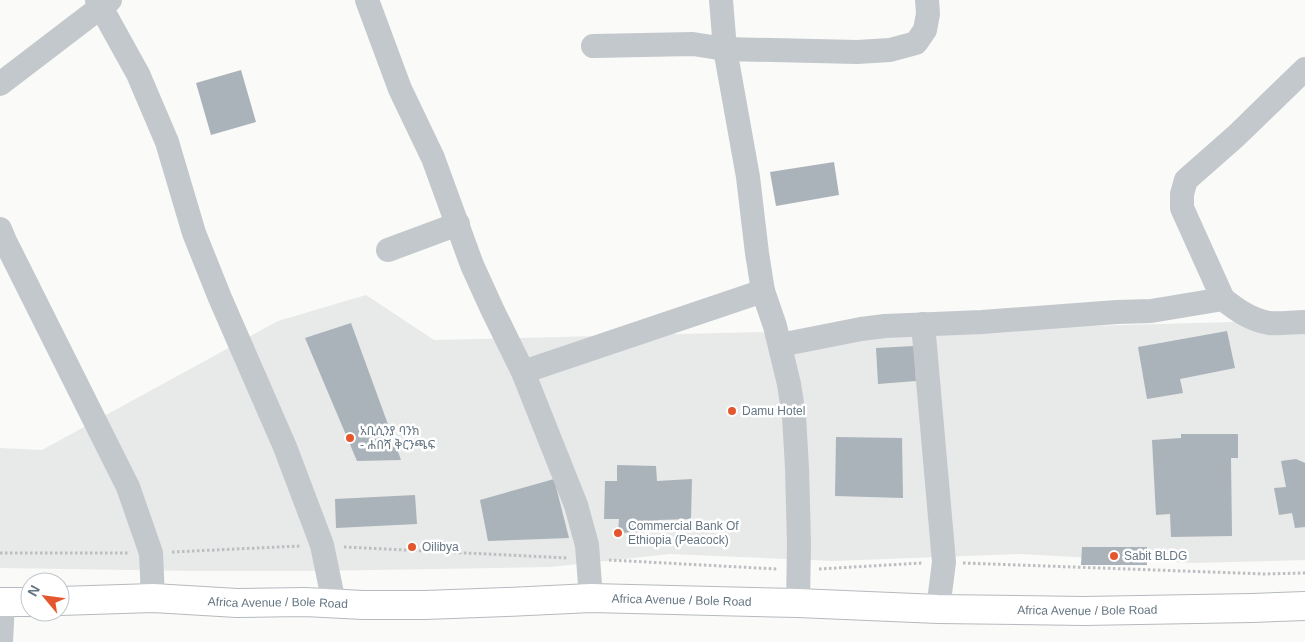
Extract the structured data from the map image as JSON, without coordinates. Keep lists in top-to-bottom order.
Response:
{
  "streets": {
    "main road": ["Africa Avenue / Bole Road"]
  },
  "places": [
    "Damu Hotel",
    "አቢሲንያ ባንክ - ሐበሻ ቅርንጫፍ",
    "Commercial Bank Of Ethiopia (Peacock)",
    "Oilibya",
    "Sabit BLDG"
  ],
  "north": "top left"
}
